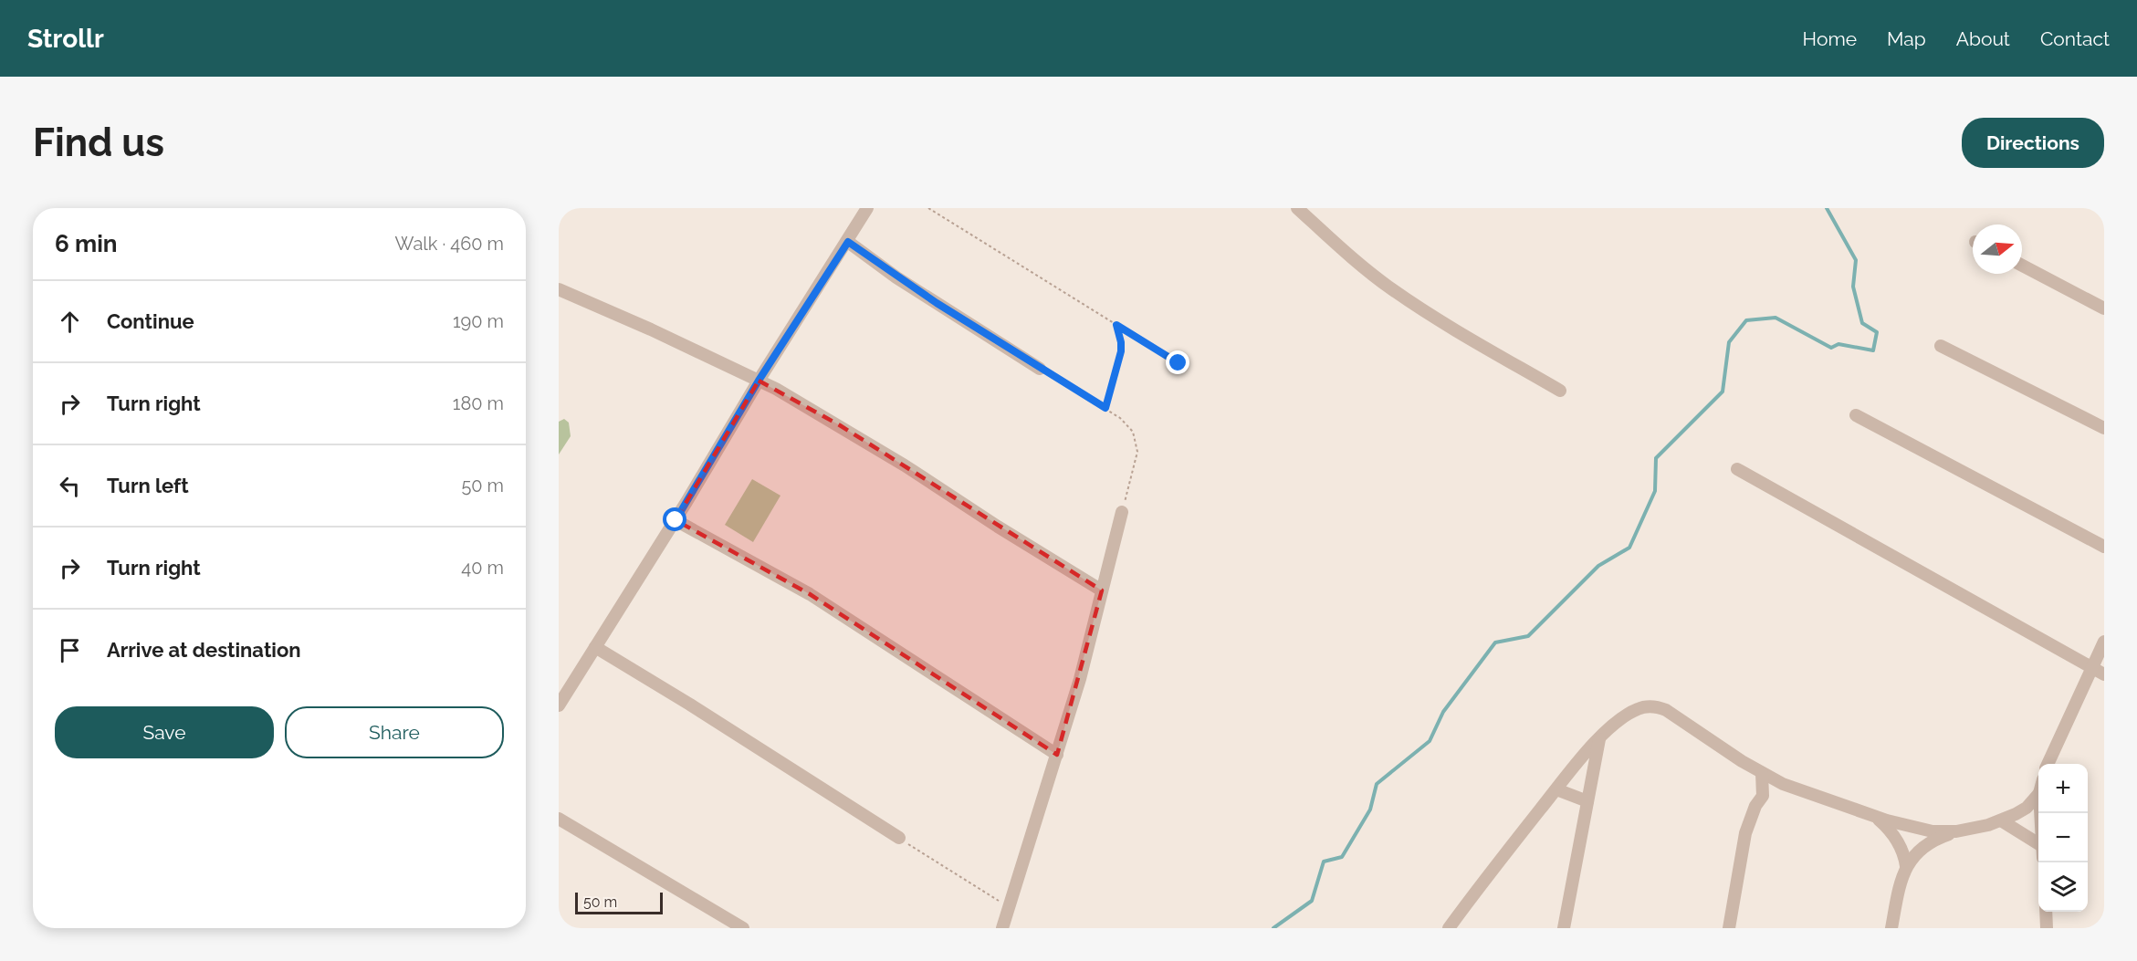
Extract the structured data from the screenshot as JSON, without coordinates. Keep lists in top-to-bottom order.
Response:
{
  "scale_bar": "50 m",
  "north": "right",
  "page": {
    "header": "Strollr",
    "nav": [
      "Home",
      "Map",
      "About",
      "Contact"
    ],
    "buttons": [
      "Directions",
      ["Save", "Share"]
    ],
    "title": "Find us",
    "heading": ["6 min", "Walk · 460 m"],
    "list": [
      ["Continue", "190 m"],
      ["Turn right", "180 m"],
      ["Turn left", "50 m"],
      ["Turn right", "40 m"],
      "Arrive at destination"
    ],
    "map_buttons": ["+", "−"],
    "scale": "50 m"
  }
}
